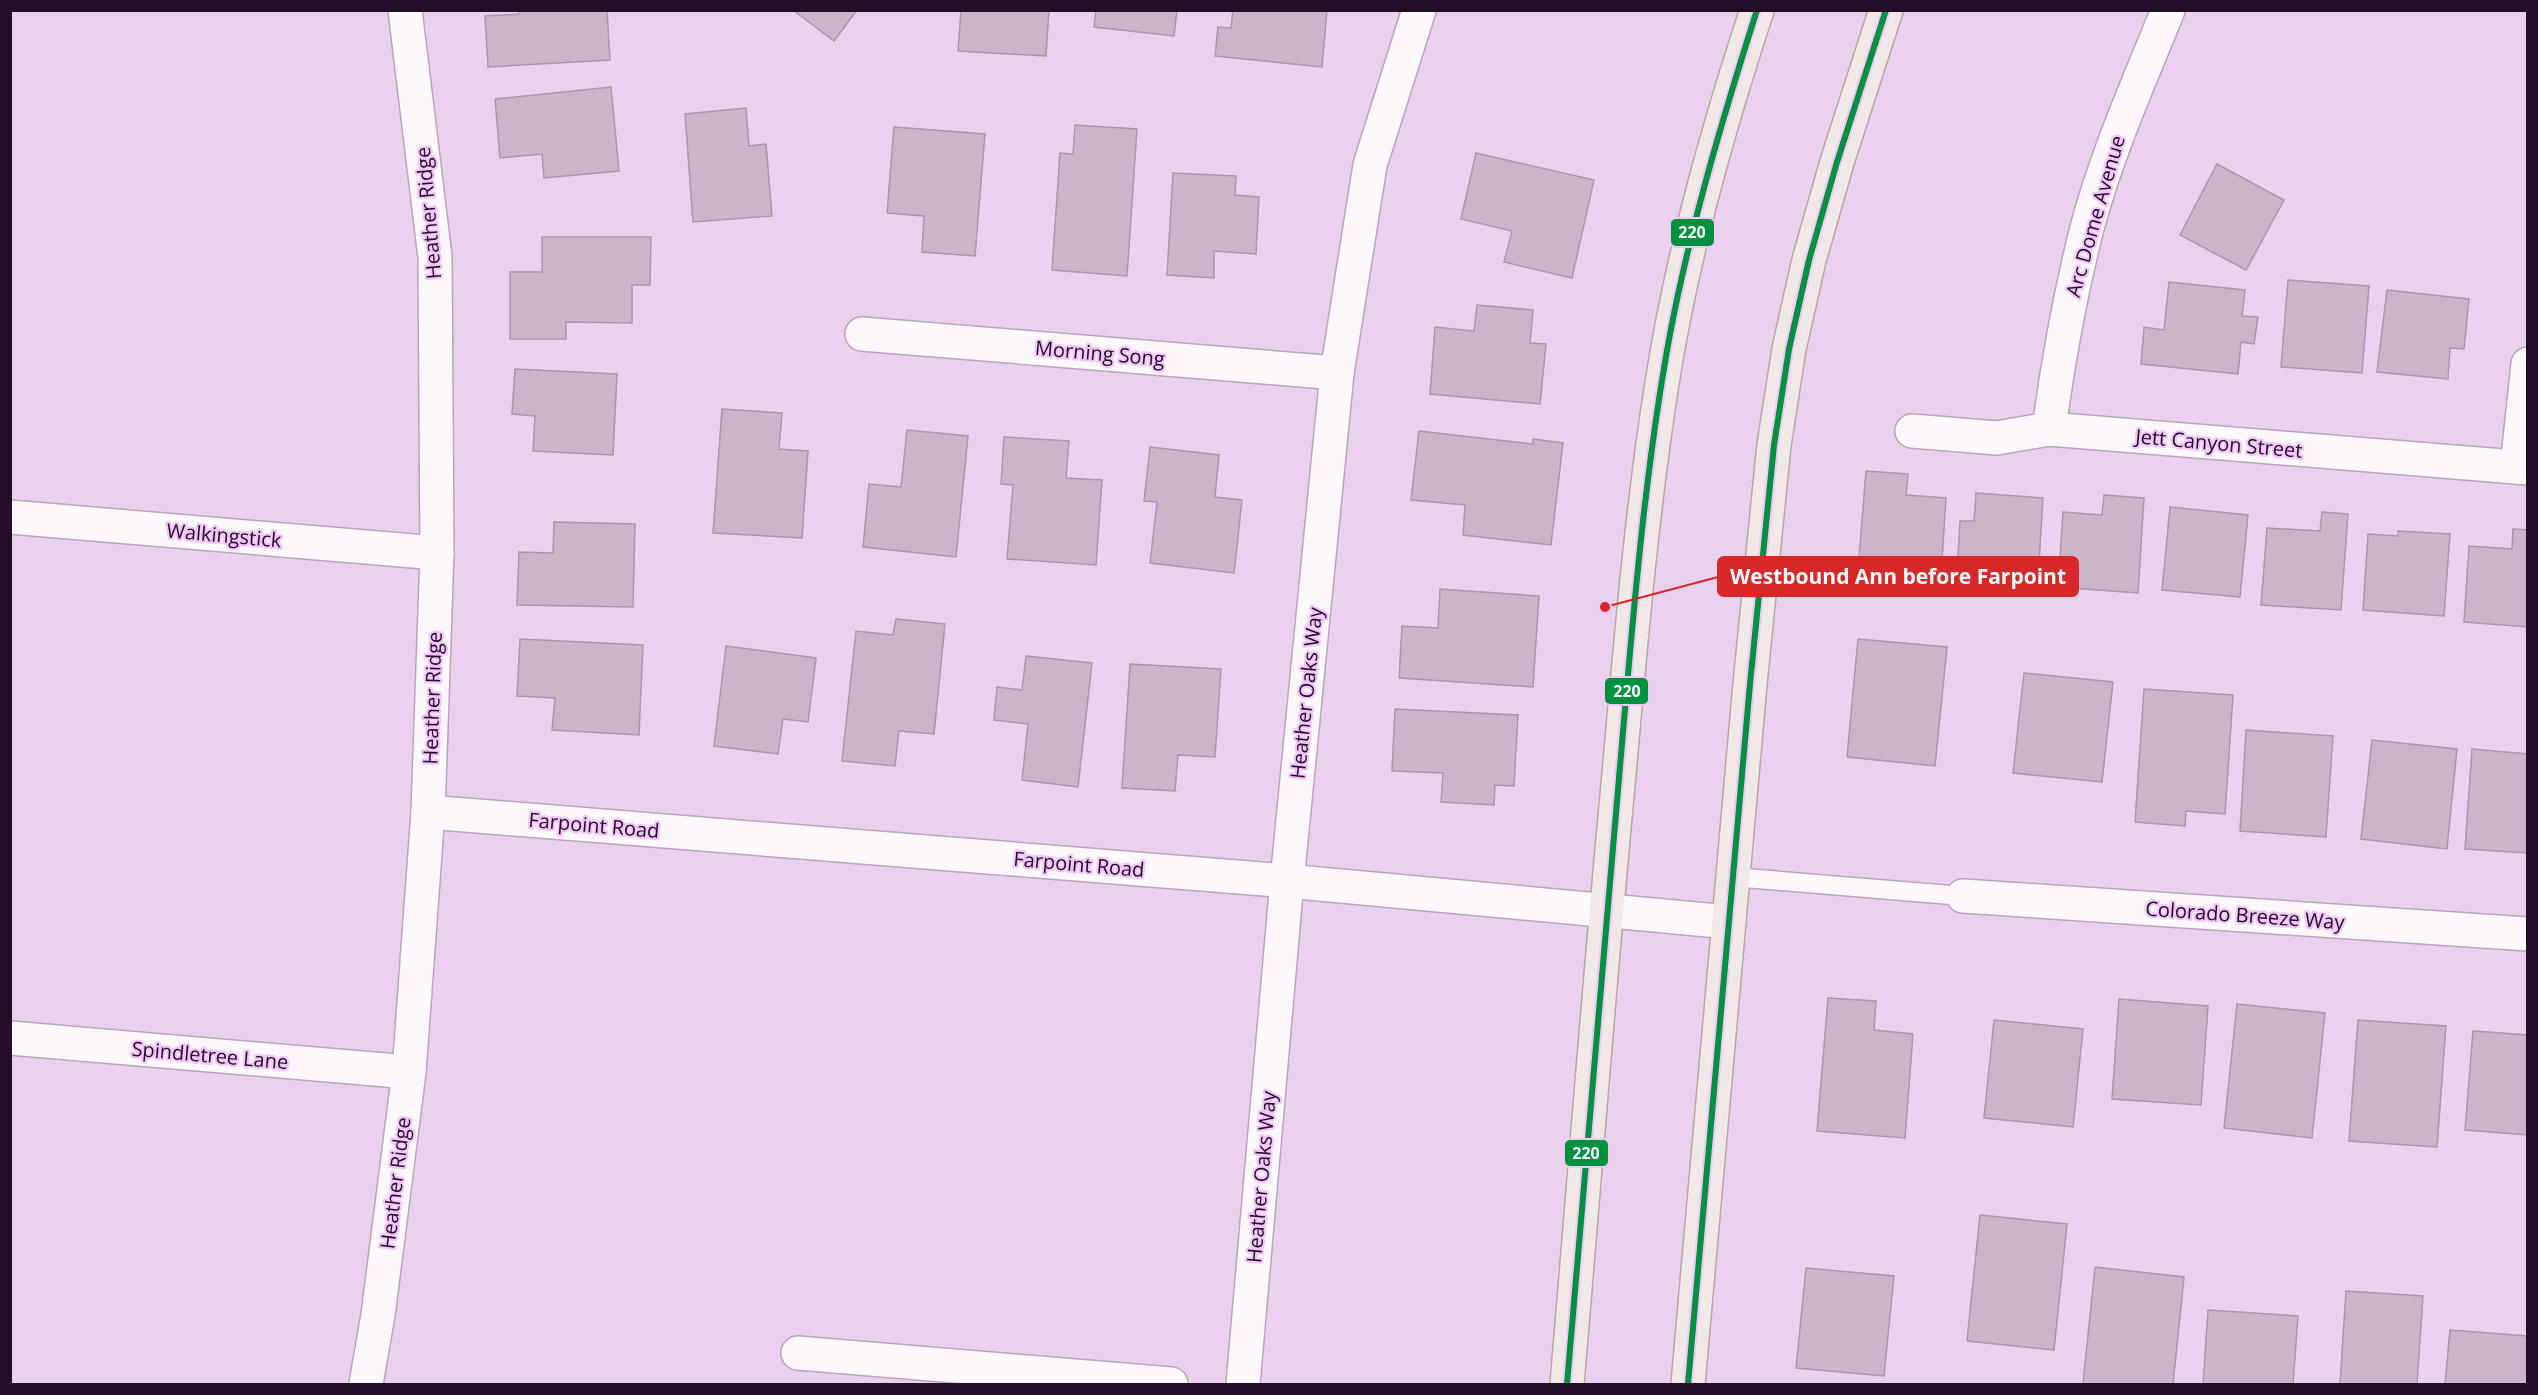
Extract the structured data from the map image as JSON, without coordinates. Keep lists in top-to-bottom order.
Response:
{
  "streets": {
    "street": [
      "Heather Ridge",
      "Arc Dome Avenue",
      "Morning Song",
      "Jett Canyon Street",
      "Walkingstick",
      "Heather Oaks Way",
      "Farpoint Road",
      "Colorado Breeze Way",
      "Spindletree Lane"
    ]
  },
  "crossings": [
    ["Heather Ridge", "Walkingstick"],
    ["Heather Ridge", "Farpoint Road"],
    ["Heather Ridge", "Spindletree Lane"],
    ["Arc Dome Avenue", "Jett Canyon Street"],
    ["Morning Song", "Heather Oaks Way"],
    ["Heather Oaks Way", "Farpoint Road"]
  ],
  "places": ["Westbound Ann before Farpoint"],
  "lines": ["transit line 220"]
}
